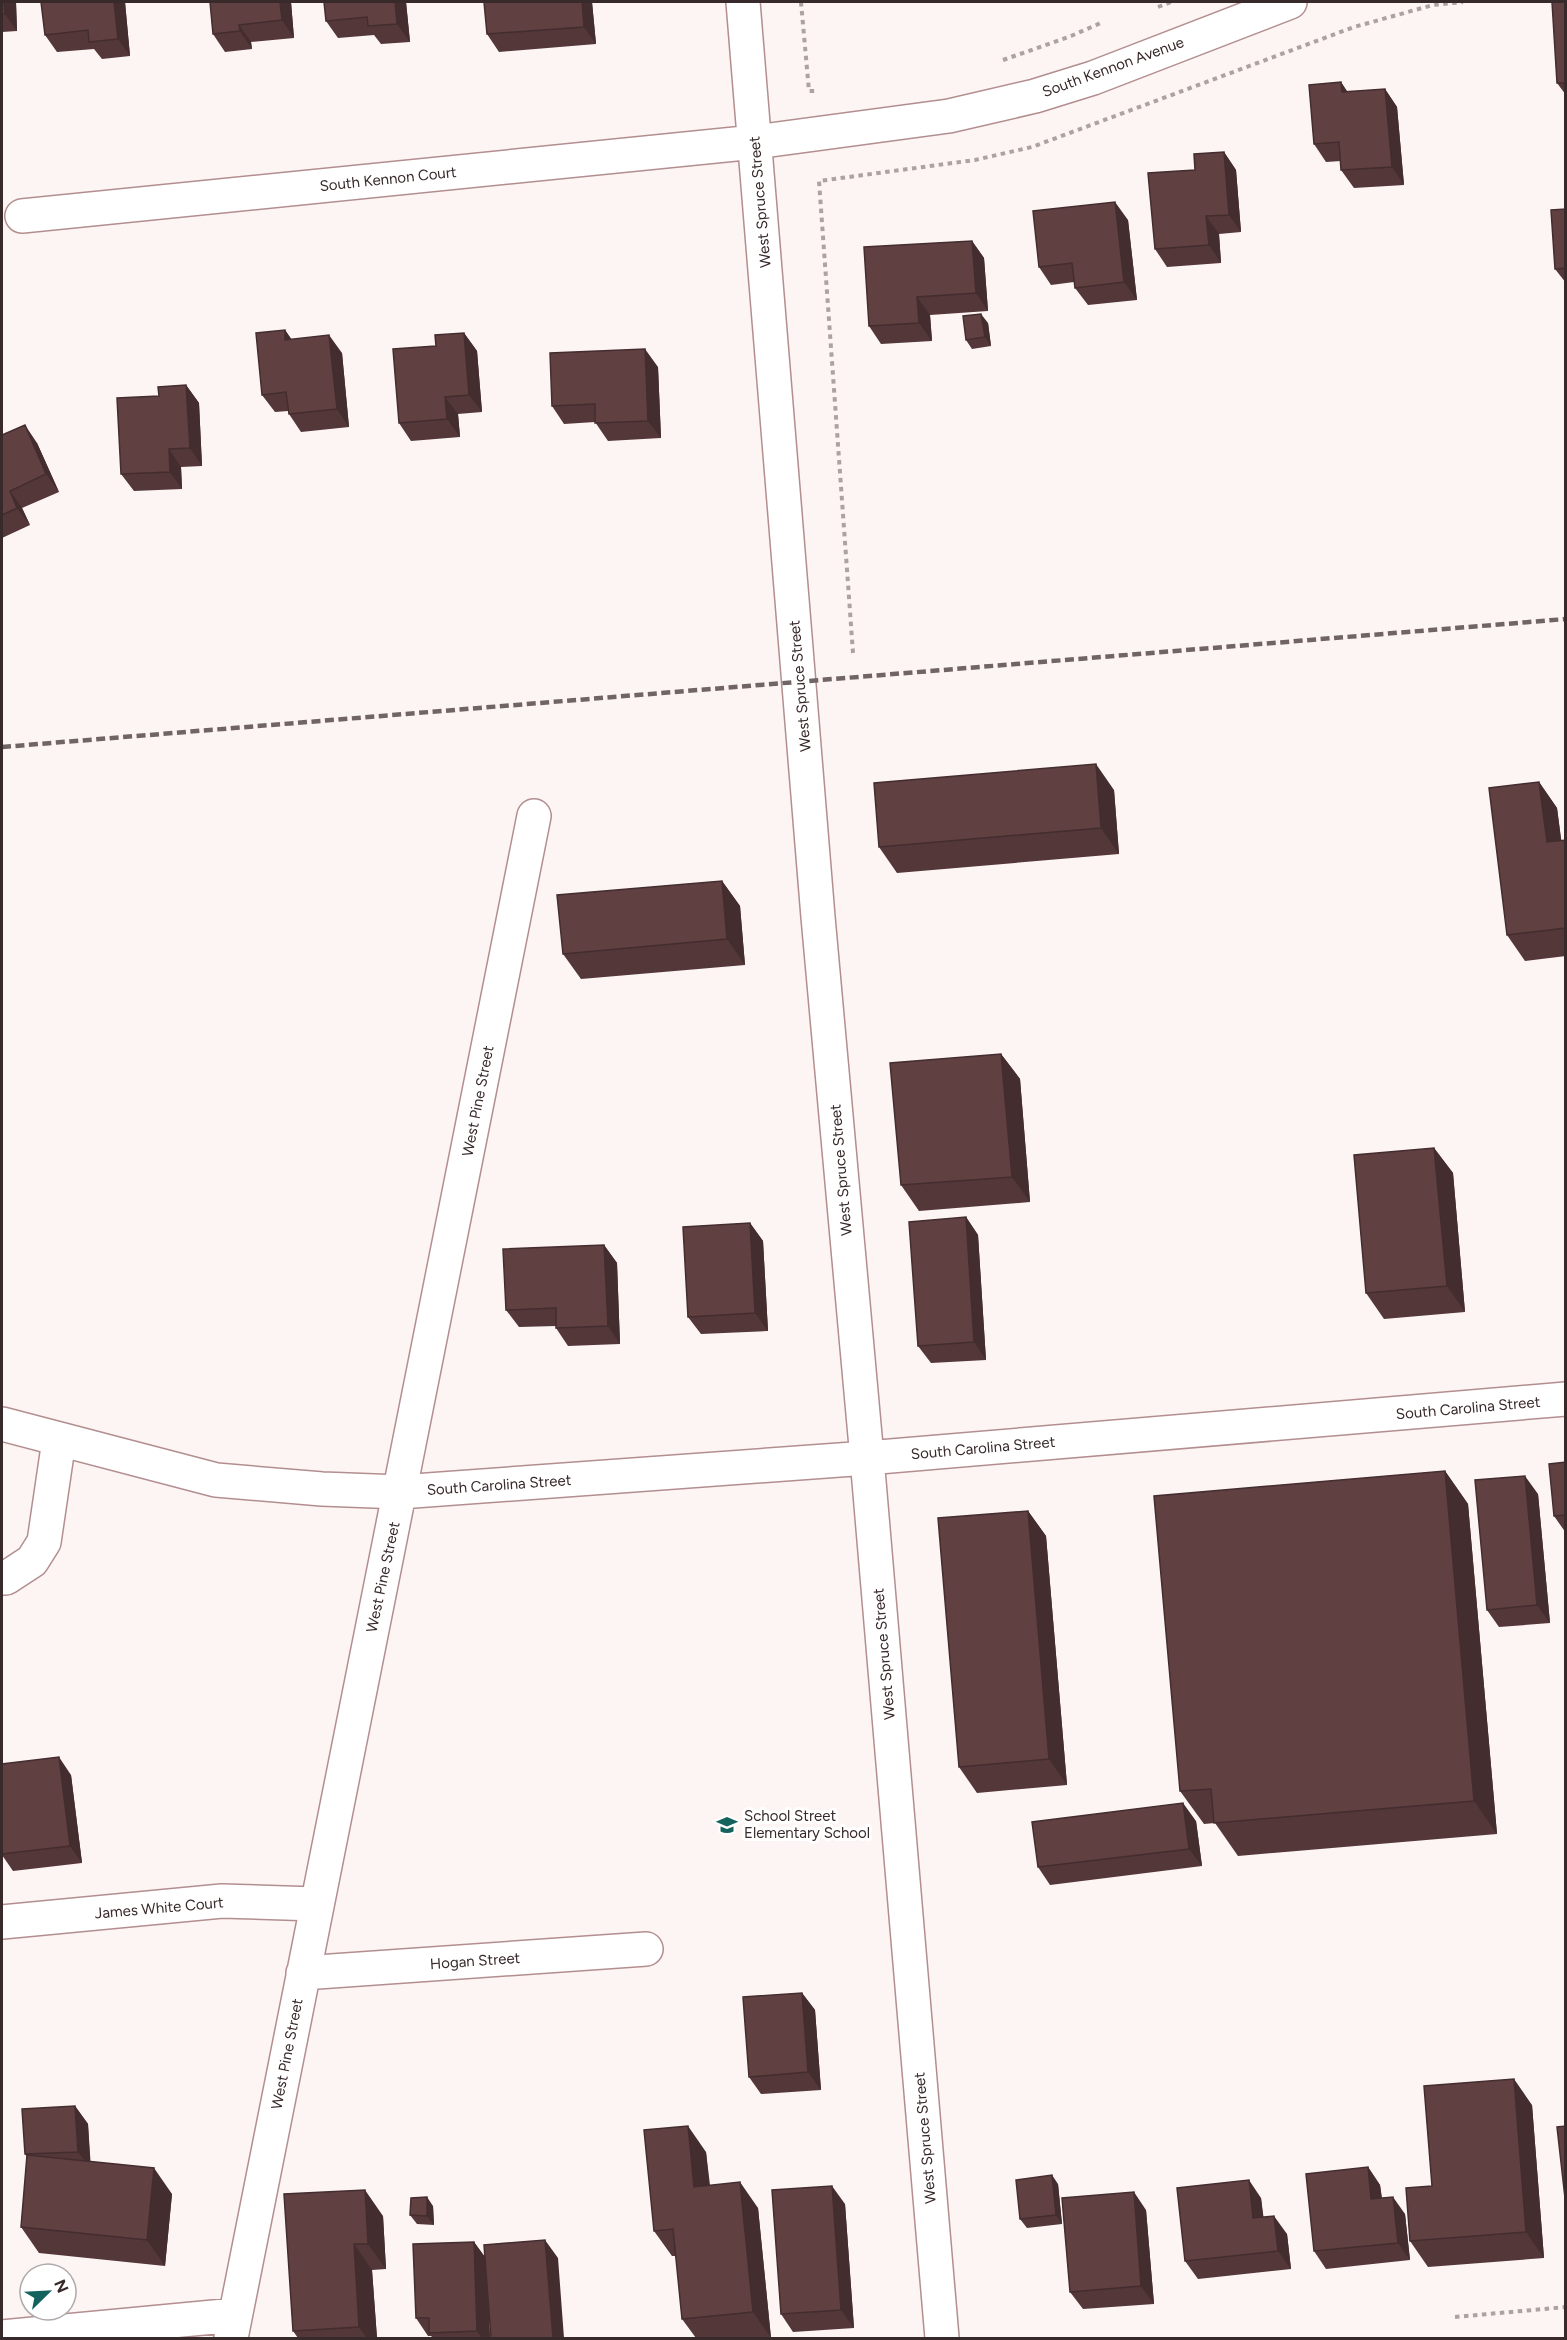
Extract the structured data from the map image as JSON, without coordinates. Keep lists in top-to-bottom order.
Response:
{
  "streets": {
    "street": [
      "South Kennon Avenue",
      "South Kennon Court",
      "West Spruce Street",
      "West Pine Street",
      "South Carolina Street",
      "James White Court",
      "Hogan Street"
    ]
  },
  "crossings": [
    ["South Kennon Avenue", "South Kennon Court"],
    ["South Kennon Avenue", "West Spruce Street"],
    ["South Kennon Court", "West Spruce Street"],
    ["West Spruce Street", "South Carolina Street"],
    ["West Pine Street", "South Carolina Street"],
    ["West Pine Street", "James White Court"],
    ["West Pine Street", "Hogan Street"]
  ],
  "places": {
    "school or university": ["School Street Elementary School"]
  },
  "north": "top right"
}
